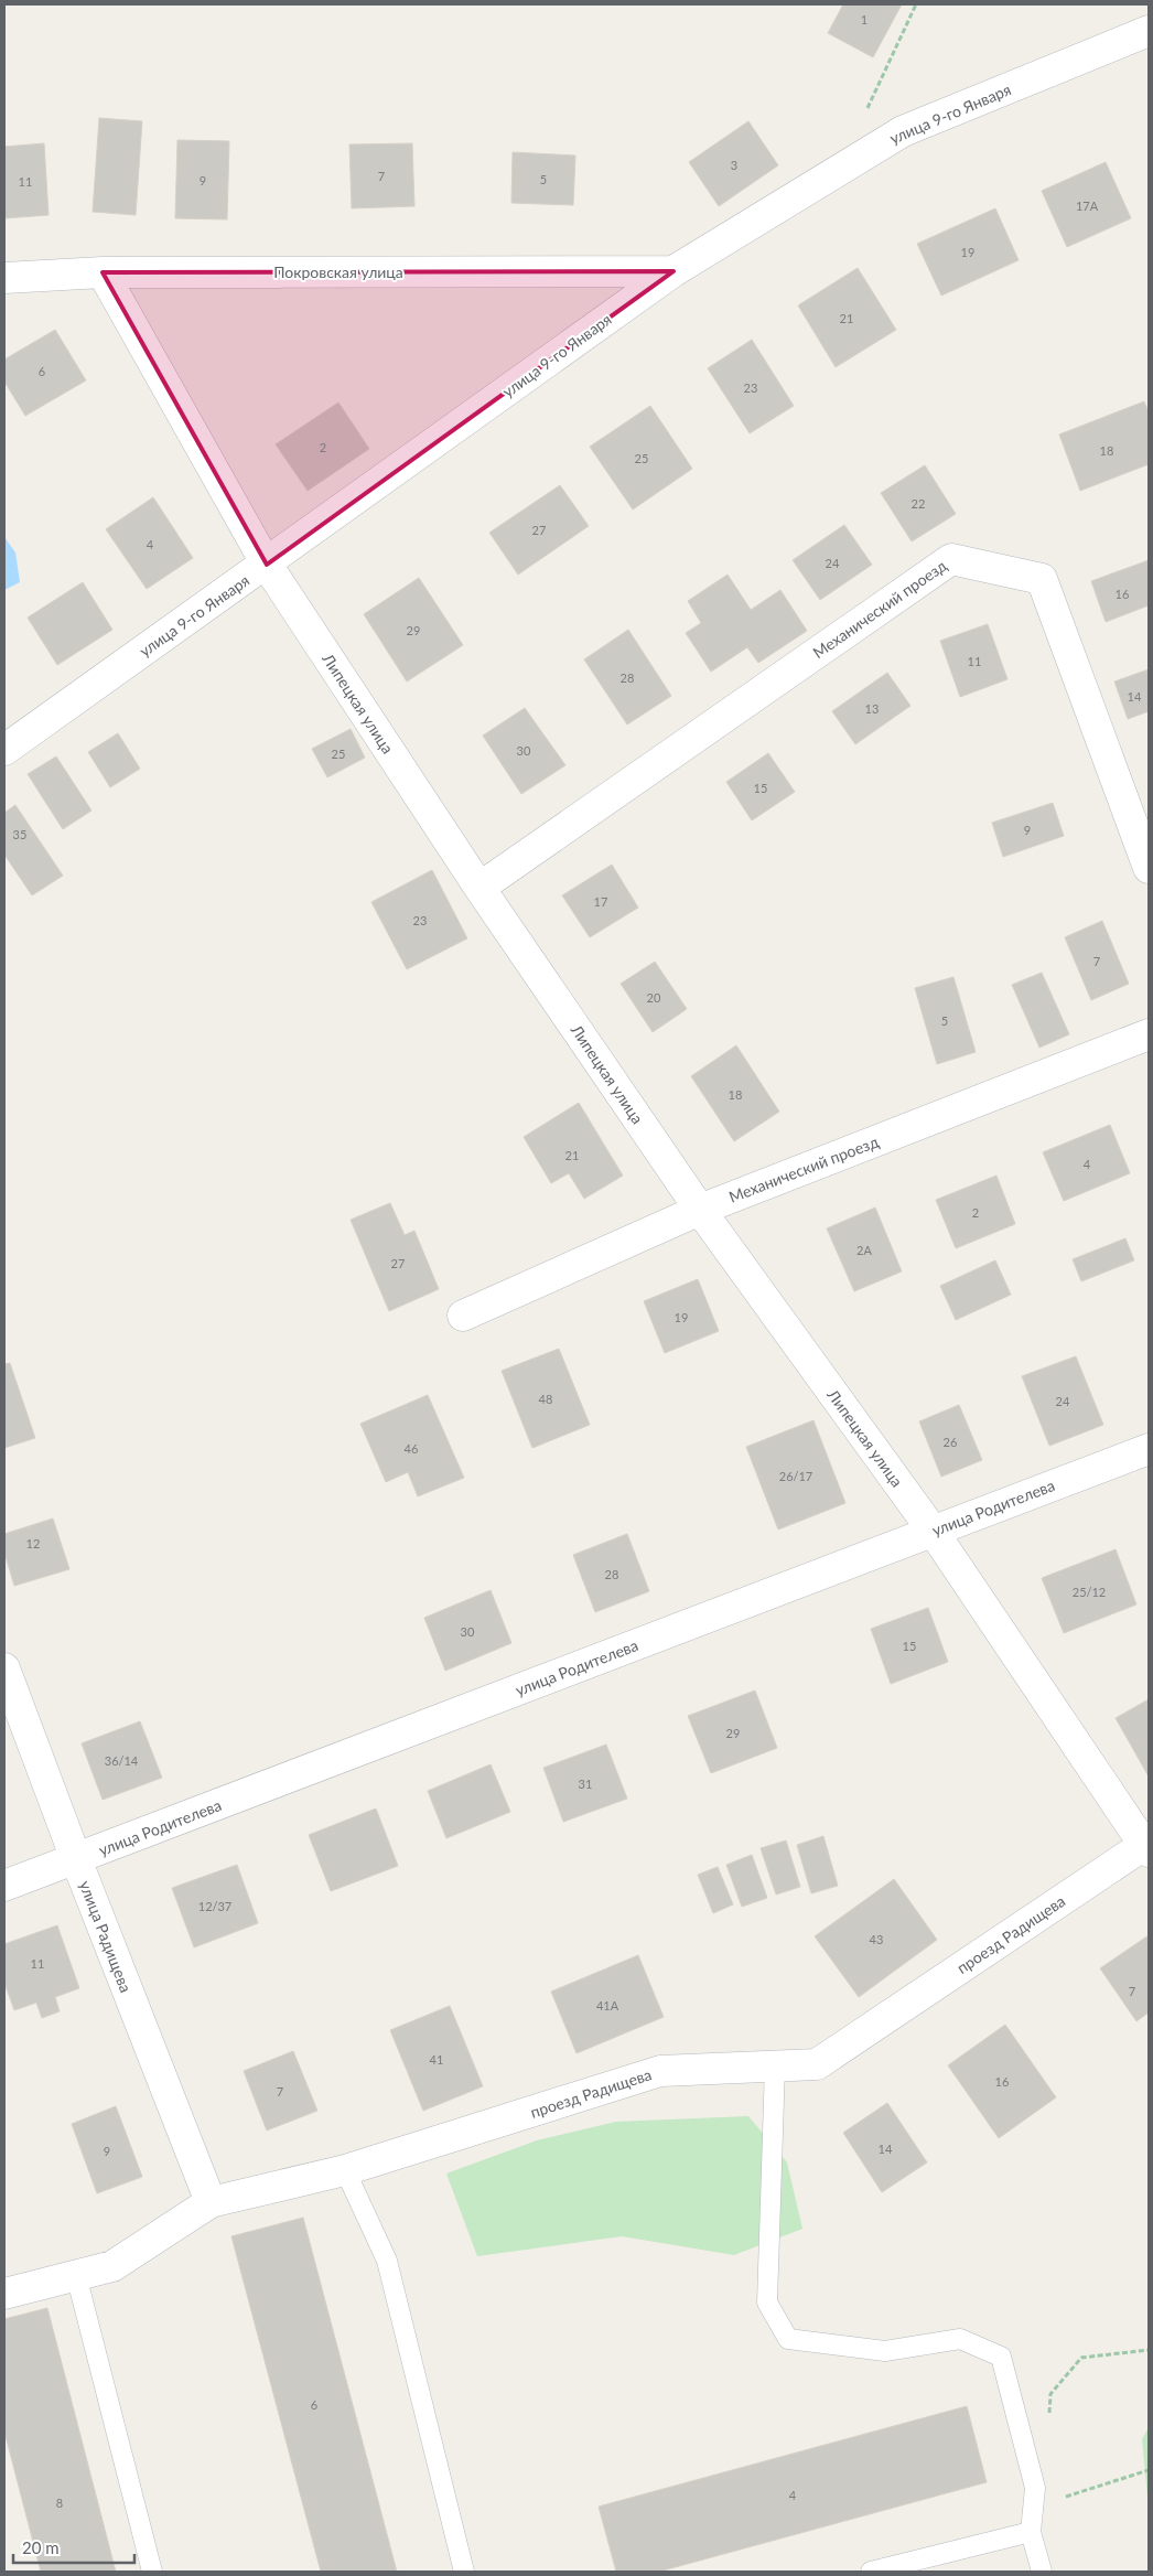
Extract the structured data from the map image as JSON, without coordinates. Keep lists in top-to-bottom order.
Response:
{
  "streets": {
    "street": [
      "улица 9-го Января",
      "Покровская улица",
      "Механический проезд",
      "Липецкая улица",
      "улица Родителева",
      "проезд Радищева",
      "улица Радищева"
    ]
  },
  "crossings": [
    ["улица 9-го Января", "Покровская улица"],
    ["улица 9-го Января", "Липецкая улица"],
    ["Покровская улица", "Липецкая улица"],
    ["Механический проезд", "Липецкая улица"],
    ["Липецкая улица", "улица Родителева"],
    ["Липецкая улица", "проезд Радищева"],
    ["улица Родителева", "улица Радищева"],
    ["проезд Радищева", "улица Радищева"]
  ],
  "house_numbers": [
    "1",
    "3",
    "7",
    "5",
    "9",
    "11",
    "17А",
    "19",
    "21",
    "6",
    "23",
    "2",
    "18",
    "25",
    "22",
    "27",
    "4",
    "24",
    "16",
    "29",
    "11",
    "28",
    "14",
    "13",
    "30",
    "25",
    "15",
    "9",
    "35",
    "17",
    "23",
    "7",
    "20",
    "5",
    "18",
    "21",
    "4",
    "2",
    "2А",
    "27",
    "19",
    "48",
    "24",
    "26",
    "46",
    "26/17",
    "12",
    "28",
    "25/12",
    "30",
    "15",
    "29",
    "36/14",
    "31",
    "12/37",
    "43",
    "11",
    "7",
    "41А",
    "41",
    "16",
    "7",
    "14",
    "9",
    "6",
    "4",
    "8"
  ],
  "scale_bar": "20 m"
}
